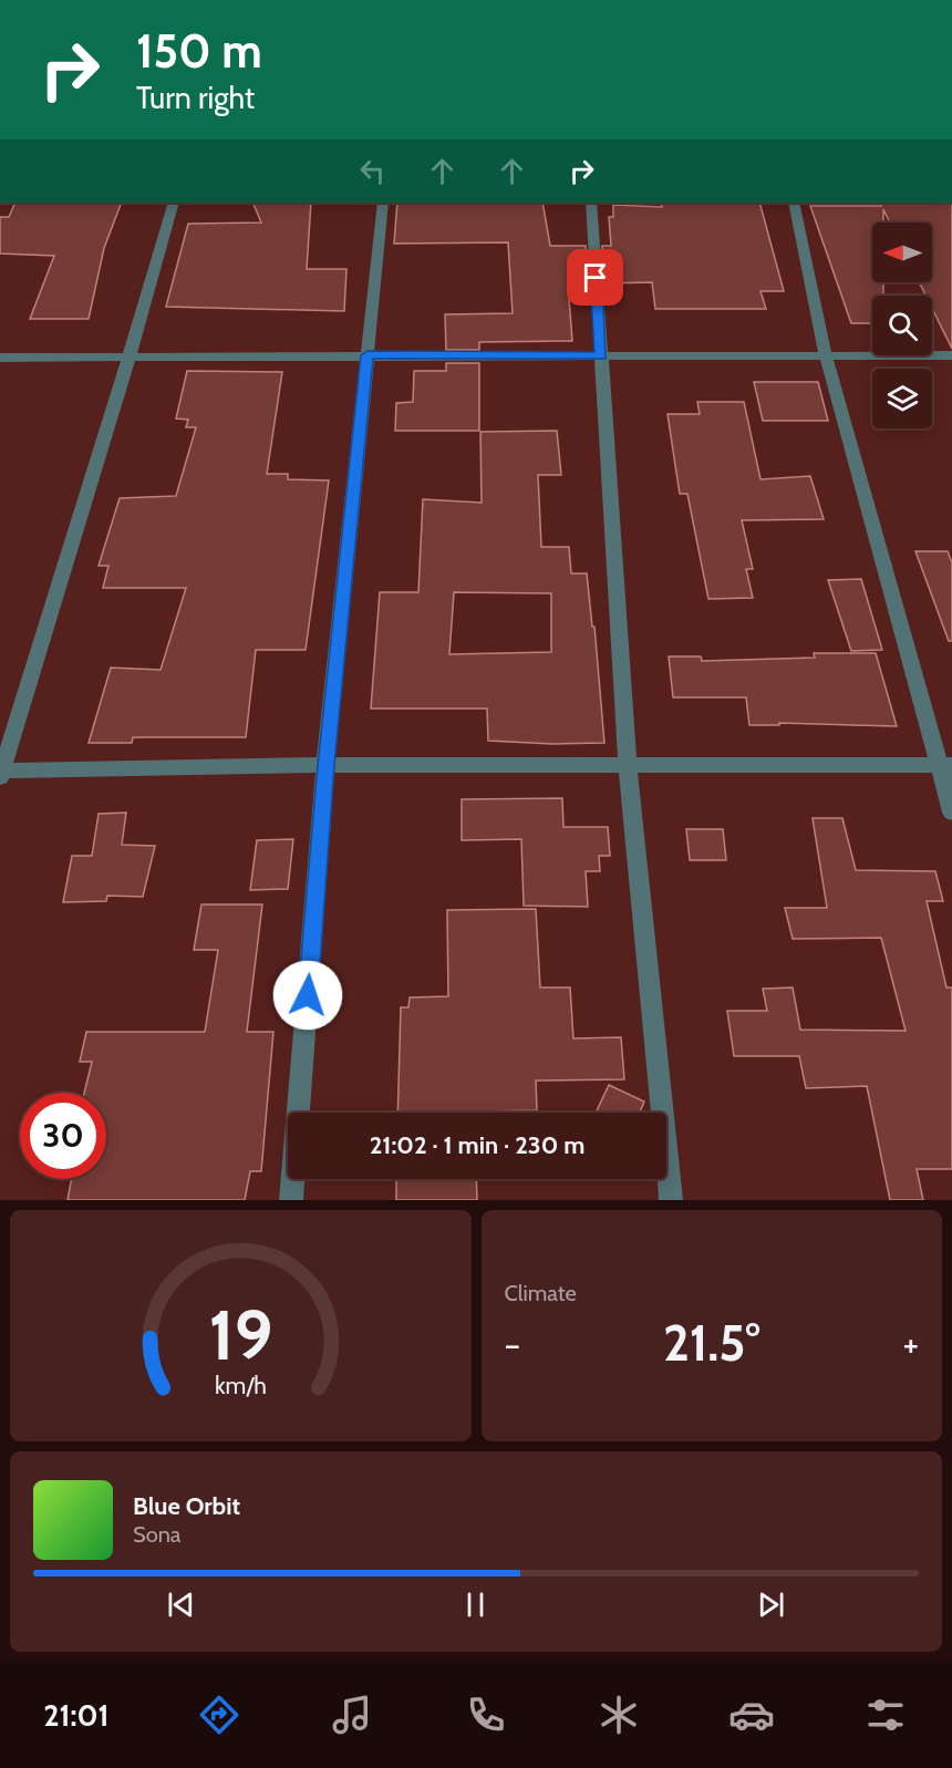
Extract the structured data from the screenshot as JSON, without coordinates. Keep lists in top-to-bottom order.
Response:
{
  "north": "left",
  "page": {
    "turn": ["150 m", "Turn right"],
    "limit": "30",
    "trip": "21:02 · 1 min · 230 m",
    "tile": "Climate",
    "heat": ["−", "21.5°", "+"],
    "song": ["Blue Orbit", "Sona"],
    "tabs": "21:01",
    "gauge": ["19", "km/h"]
  }
}
